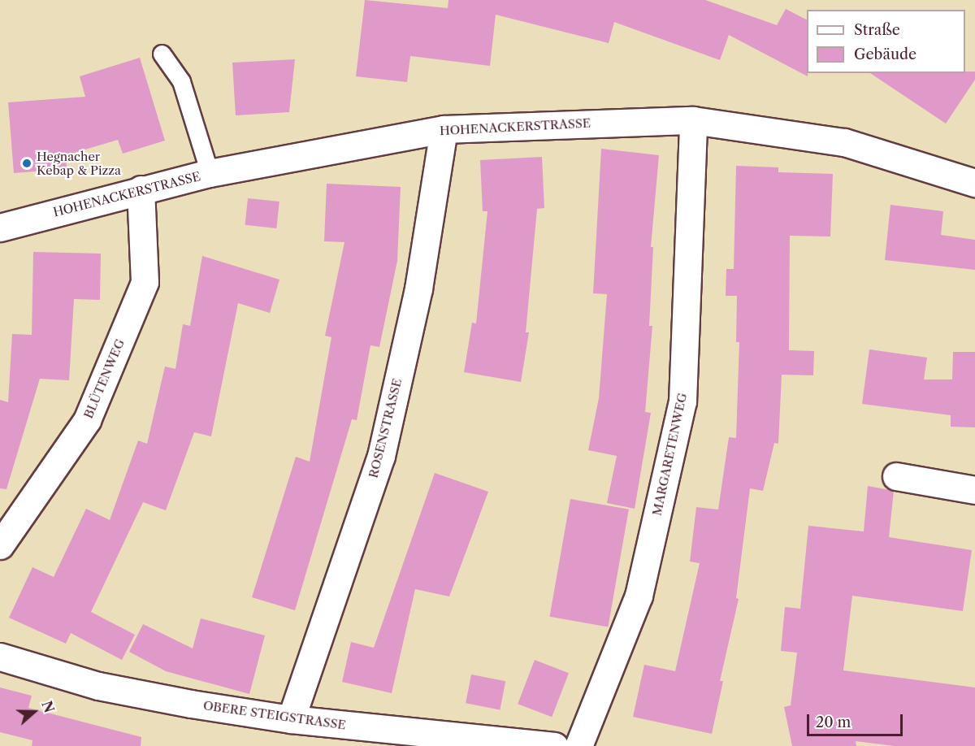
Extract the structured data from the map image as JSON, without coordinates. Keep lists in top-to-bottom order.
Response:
{
  "streets": {
    "street": [
      "HOHENACKERSTRASSE",
      "BLÜTENWEG",
      "ROSENSTRASSE",
      "MARGARETENWEG",
      "OBERE STEIGSTRASSE"
    ]
  },
  "crossings": [
    ["HOHENACKERSTRASSE", "BLÜTENWEG"],
    ["HOHENACKERSTRASSE", "ROSENSTRASSE"],
    ["HOHENACKERSTRASSE", "MARGARETENWEG"],
    ["ROSENSTRASSE", "OBERE STEIGSTRASSE"]
  ],
  "places": ["Hegnacher Kebap & Pizza"],
  "legend": ["Straße", "Gebäude"],
  "scale_bar": "20 m",
  "north": "right"
}
